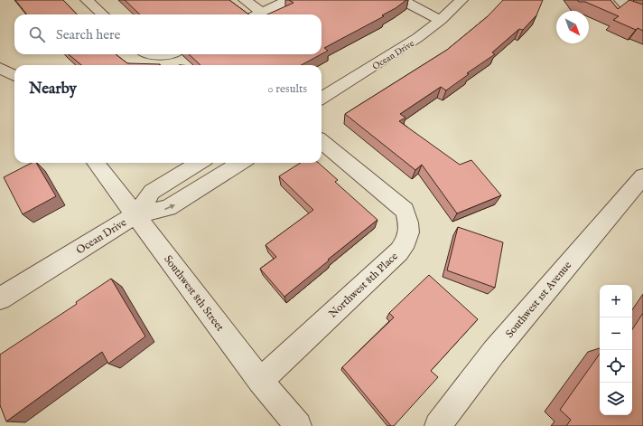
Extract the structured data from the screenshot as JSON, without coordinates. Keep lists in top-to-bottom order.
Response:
{
  "streets": {
    "street": [
      "Ocean Drive",
      "Northwest 8th Place",
      "Southwest 8th Street",
      "Southwest 1st Avenue"
    ]
  },
  "crossings": [
    ["Ocean Drive", "Southwest 8th Street"],
    ["Northwest 8th Place", "Southwest 8th Street"]
  ],
  "north": "bottom right",
  "page": {
    "search": "Search here",
    "heading": ["Nearby", "0 results"],
    "map_buttons": ["+", "−"]
  }
}
